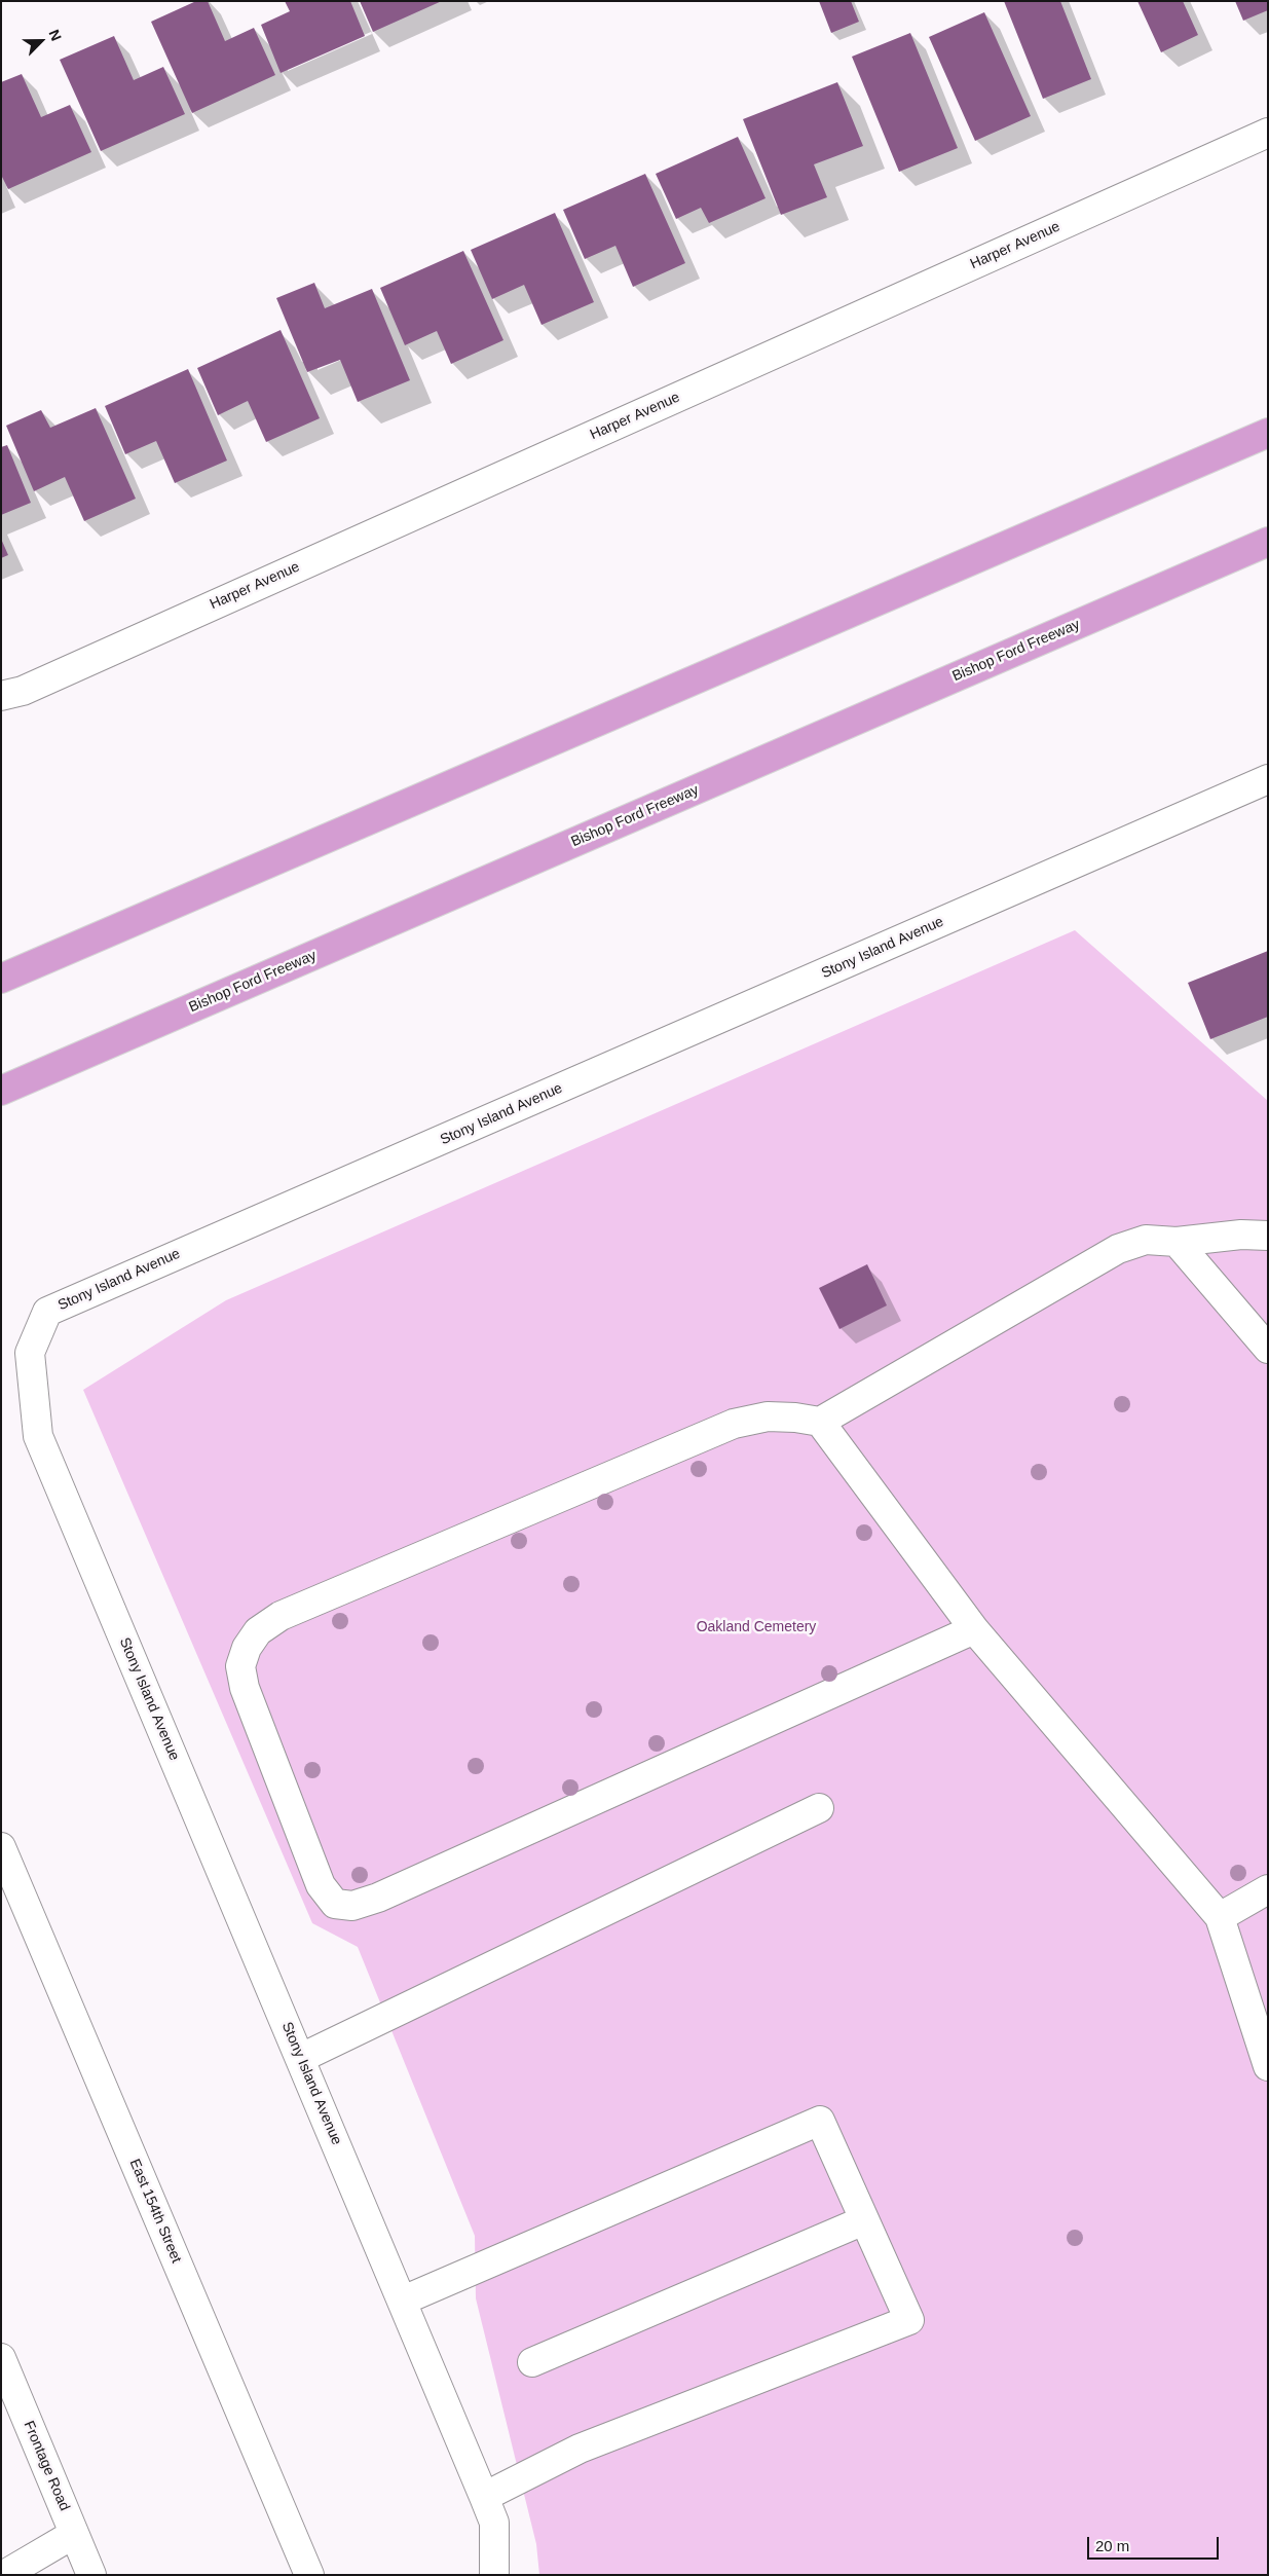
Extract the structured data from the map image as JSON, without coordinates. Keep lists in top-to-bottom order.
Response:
{
  "streets": {
    "highway": ["Bishop Ford Freeway"],
    "street": [
      "Harper Avenue",
      "Stony Island Avenue",
      "East 154th Street",
      "Frontage Road"
    ]
  },
  "parks": ["Oakland Cemetery"],
  "scale_bar": "20 m",
  "north": "top right"
}
